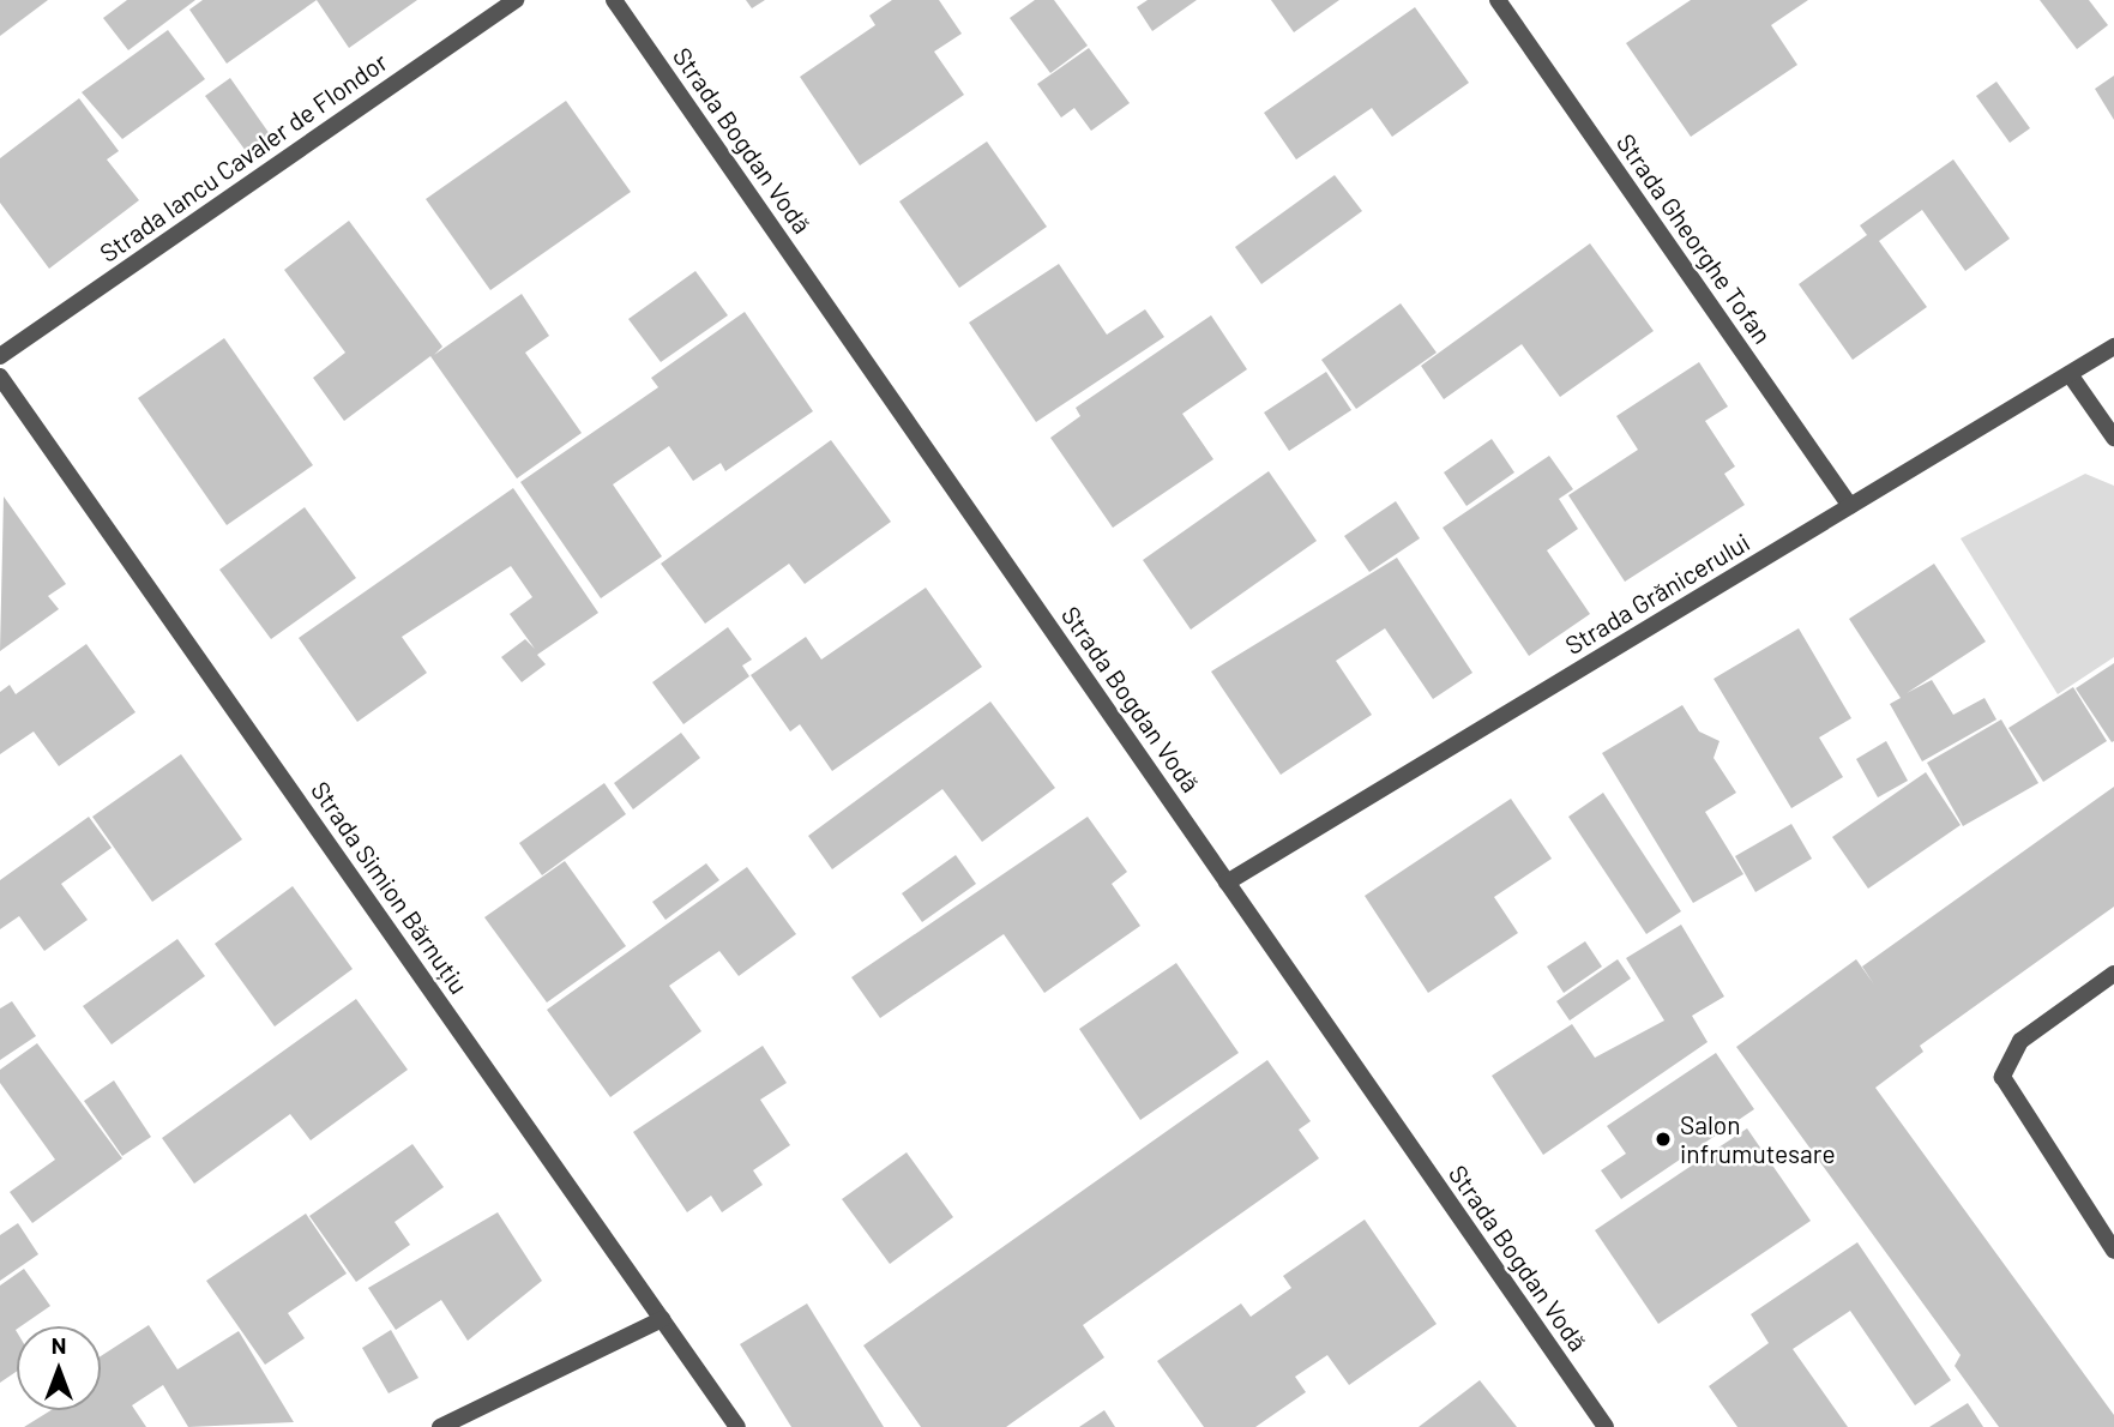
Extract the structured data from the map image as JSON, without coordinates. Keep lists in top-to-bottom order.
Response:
{
  "streets": {
    "street": [
      "Strada Bogdan Vodă",
      "Strada Iancu Cavaler de Flondor",
      "Strada Gheorghe Tofan",
      "Strada Grănicerului",
      "Strada Simion Bărnuțiu"
    ]
  },
  "crossings": [
    ["Strada Bogdan Vodă", "Strada Grănicerului"],
    ["Strada Gheorghe Tofan", "Strada Grănicerului"]
  ],
  "places": ["Salon infrumutesare"],
  "north": "top"
}
